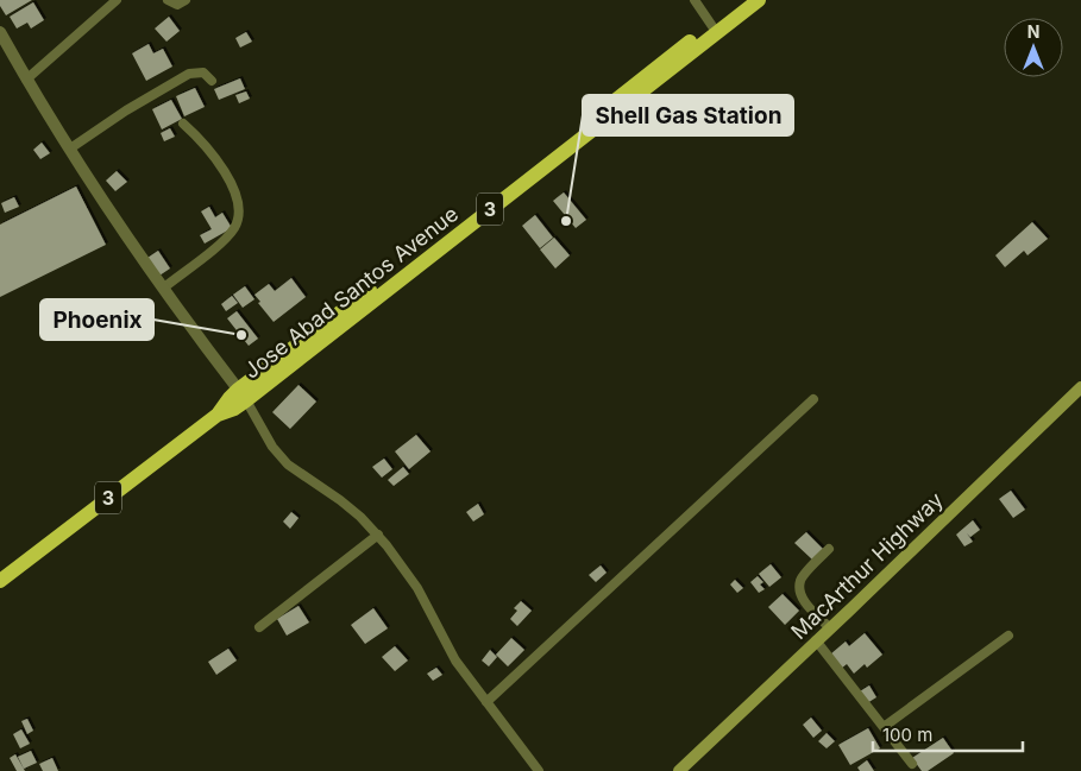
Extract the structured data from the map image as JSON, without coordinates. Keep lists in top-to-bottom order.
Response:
{
  "streets": {
    "highway": ["3", "Jose Abad Santos Avenue"],
    "main road": ["MacArthur Highway"]
  },
  "places": ["Shell Gas Station", "Phoenix"],
  "scale_bar": "100 m",
  "north": "top"
}
